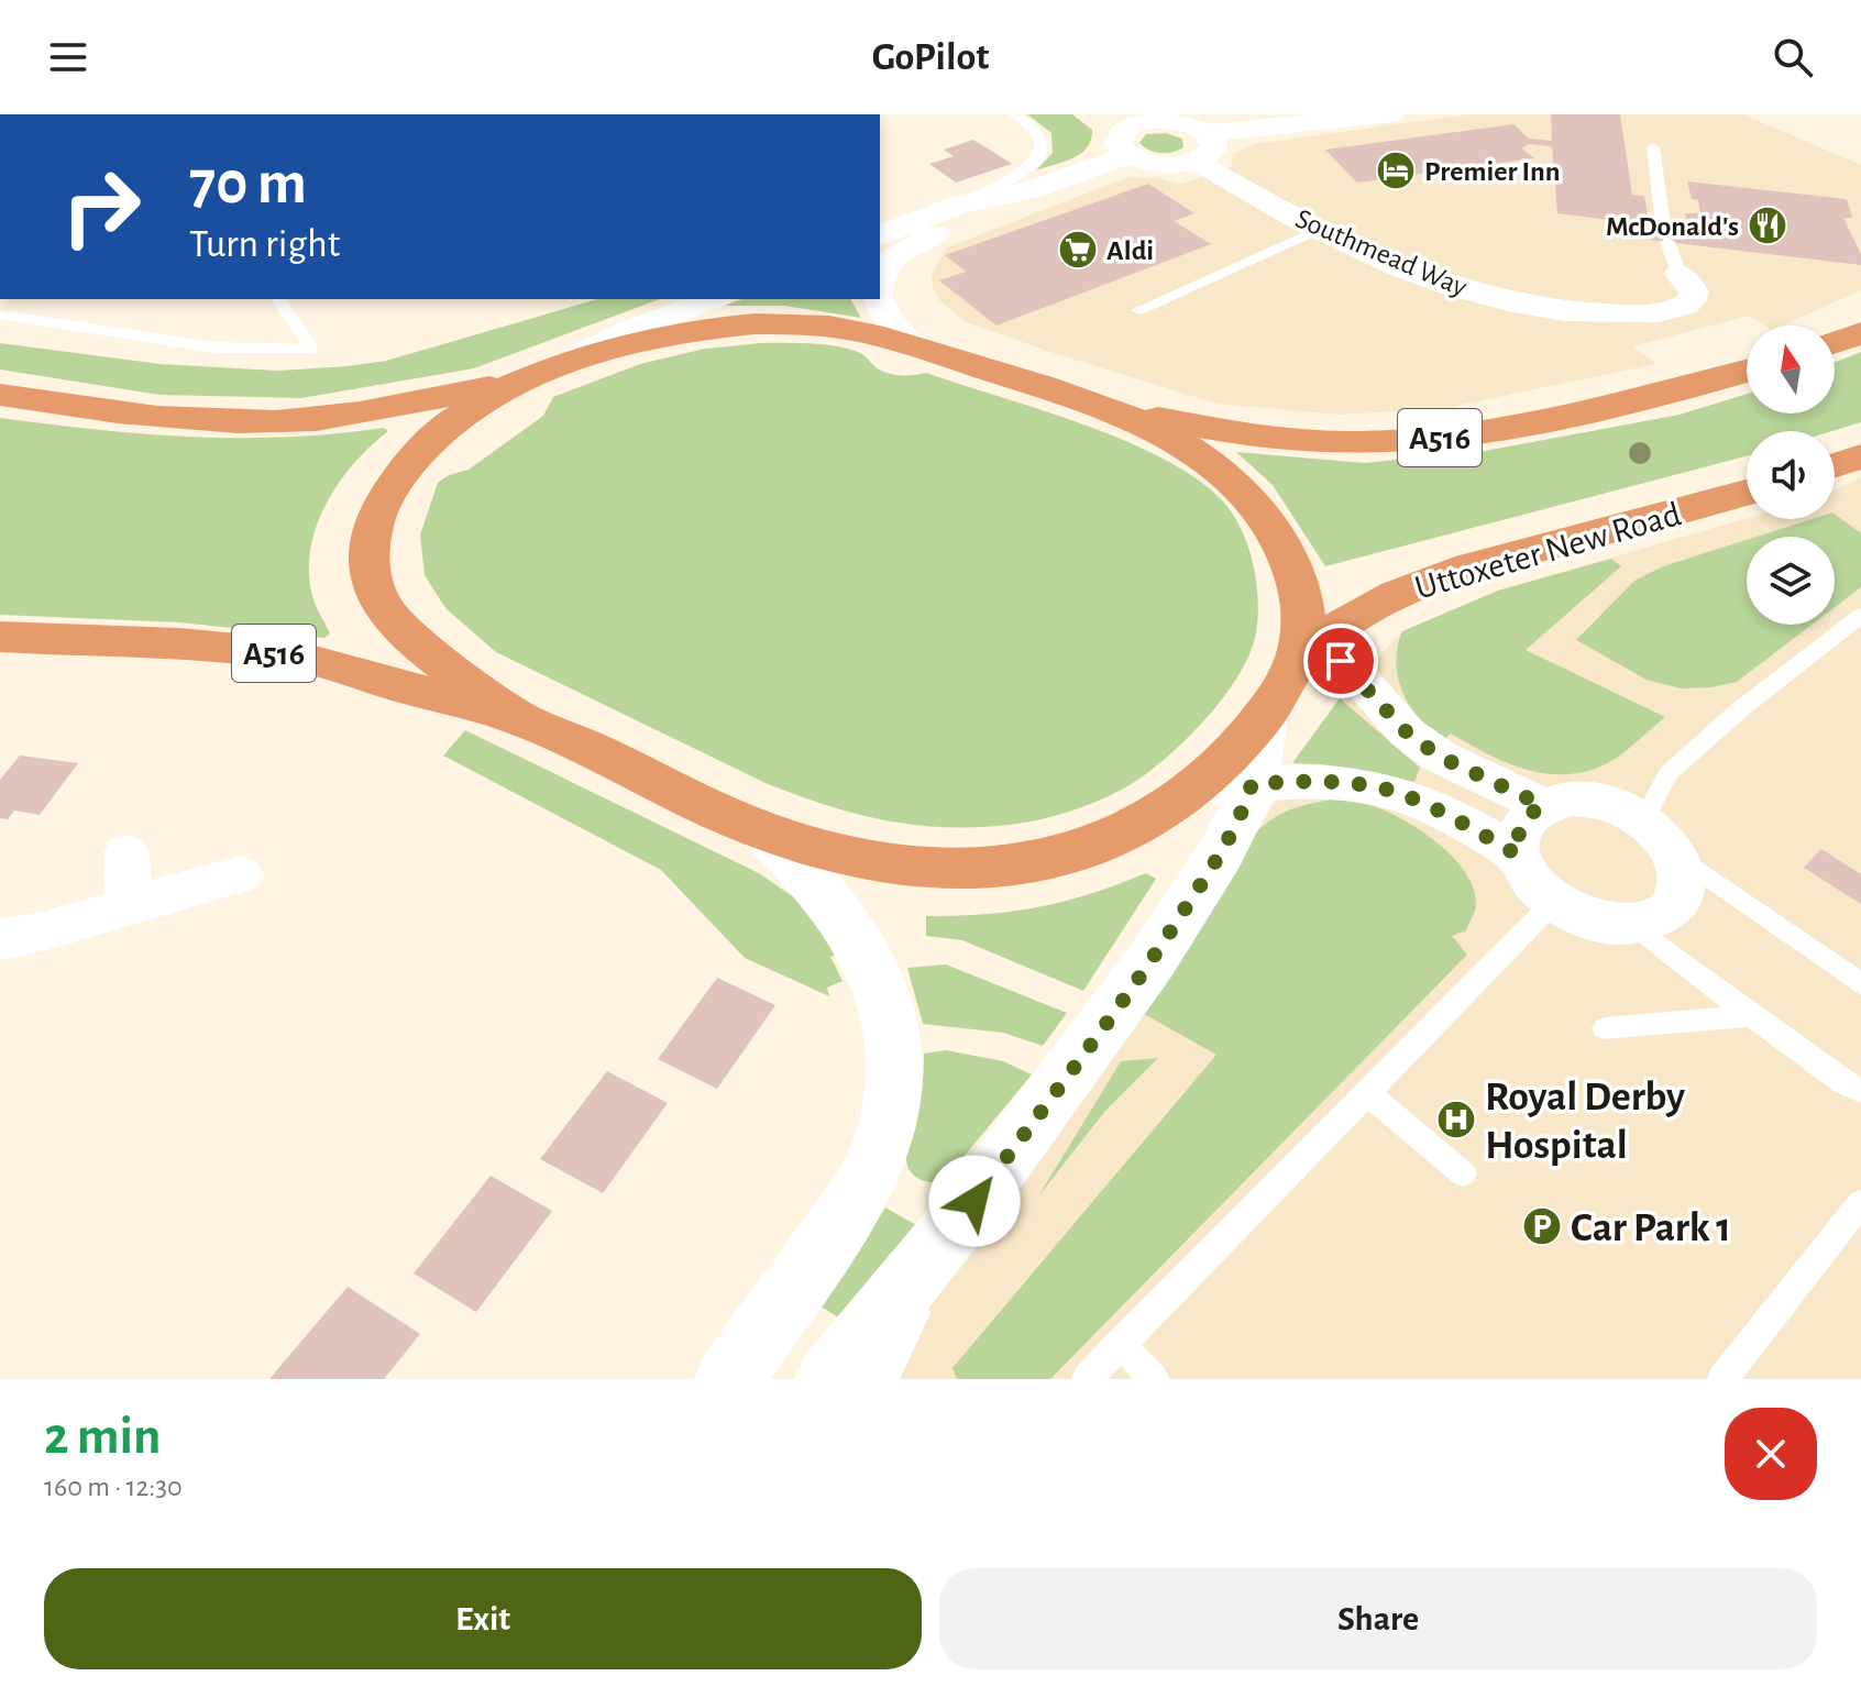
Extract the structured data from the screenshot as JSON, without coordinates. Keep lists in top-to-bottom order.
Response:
{
  "streets": {
    "highway": ["A516", "Uttoxeter New Road"],
    "street": ["Southmead Way"]
  },
  "crossings": [
    ["A516", "Uttoxeter New Road"]
  ],
  "places": {
    "hotel": ["Premier Inn"],
    "restaurant": ["McDonald's"],
    "supermarket": ["Aldi"],
    "hospital": ["Royal Derby Hospital"],
    "parking": ["Car Park 1"]
  },
  "north": "top",
  "page": {
    "header": "GoPilot",
    "turn": ["70 m", "Turn right"],
    "heading": ["2 min", "160 m · 12:30"],
    "buttons": ["Exit", "Share"]
  }
}
